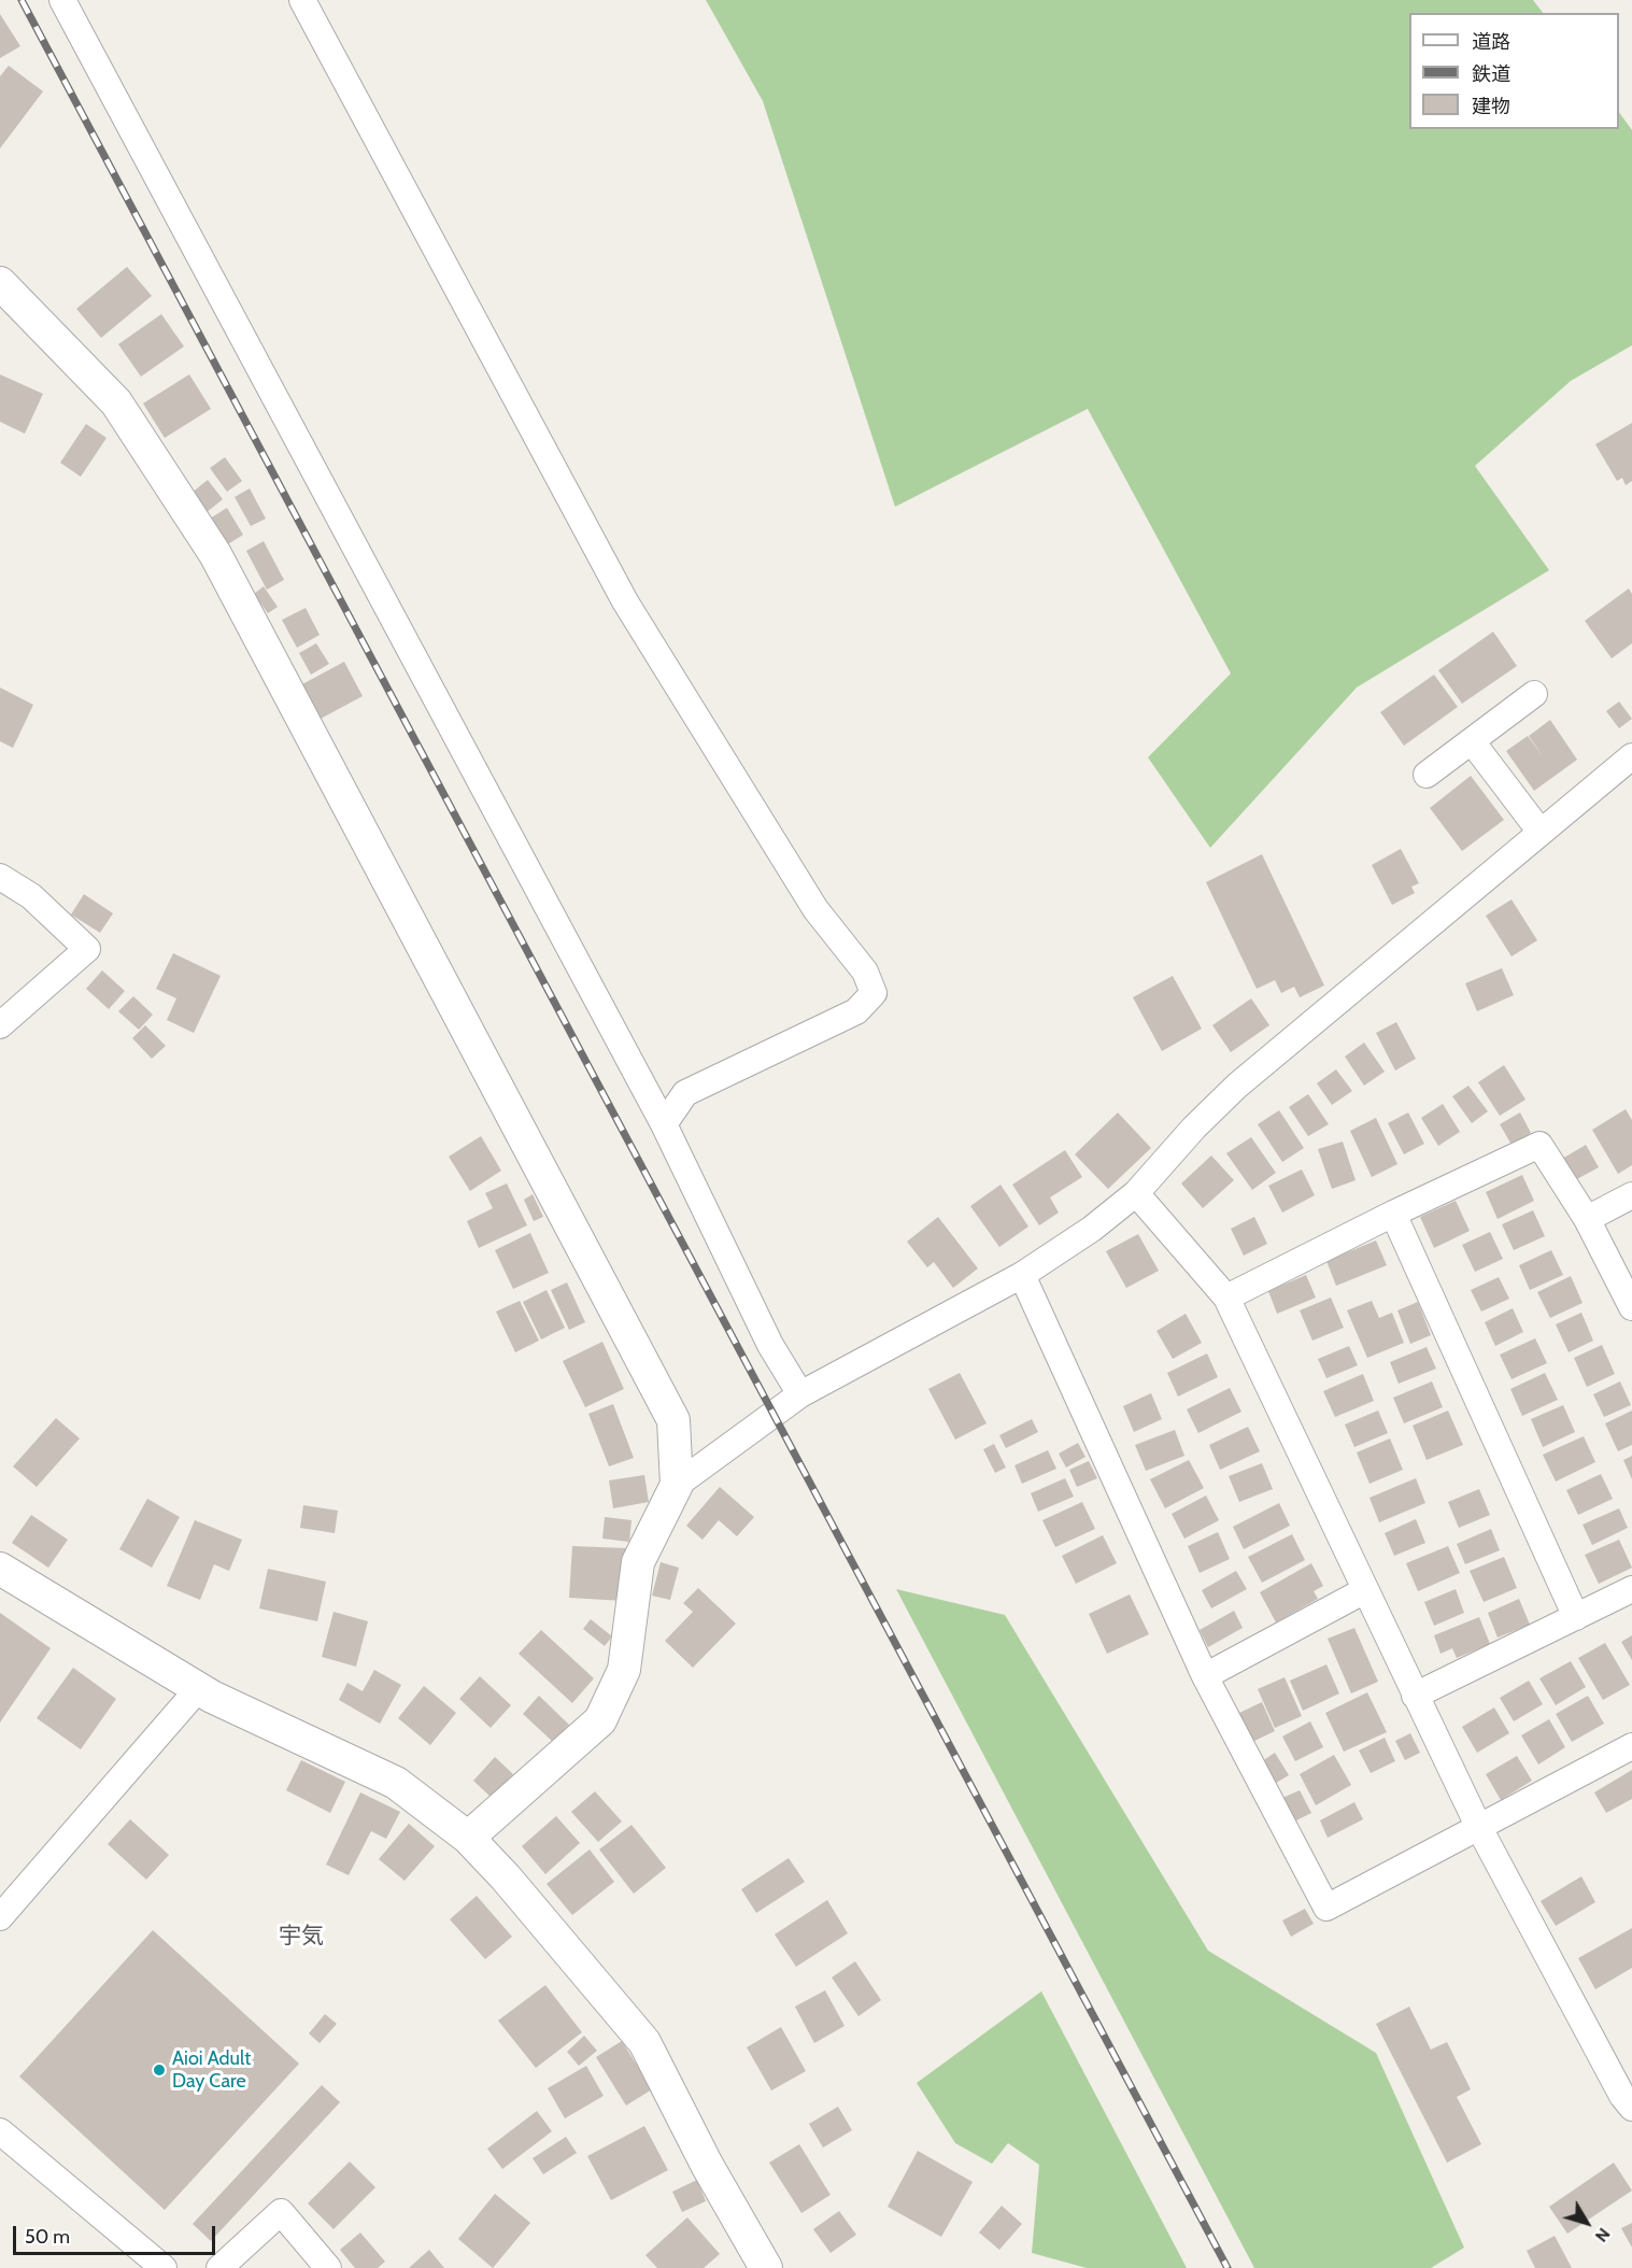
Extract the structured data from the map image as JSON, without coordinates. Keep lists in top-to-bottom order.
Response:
{
  "districts": ["宇気"],
  "places": ["Aioi Adult Day Care"],
  "legend": ["道路", "鉄道", "建物"],
  "scale_bar": "50 m",
  "north": "bottom right"
}
